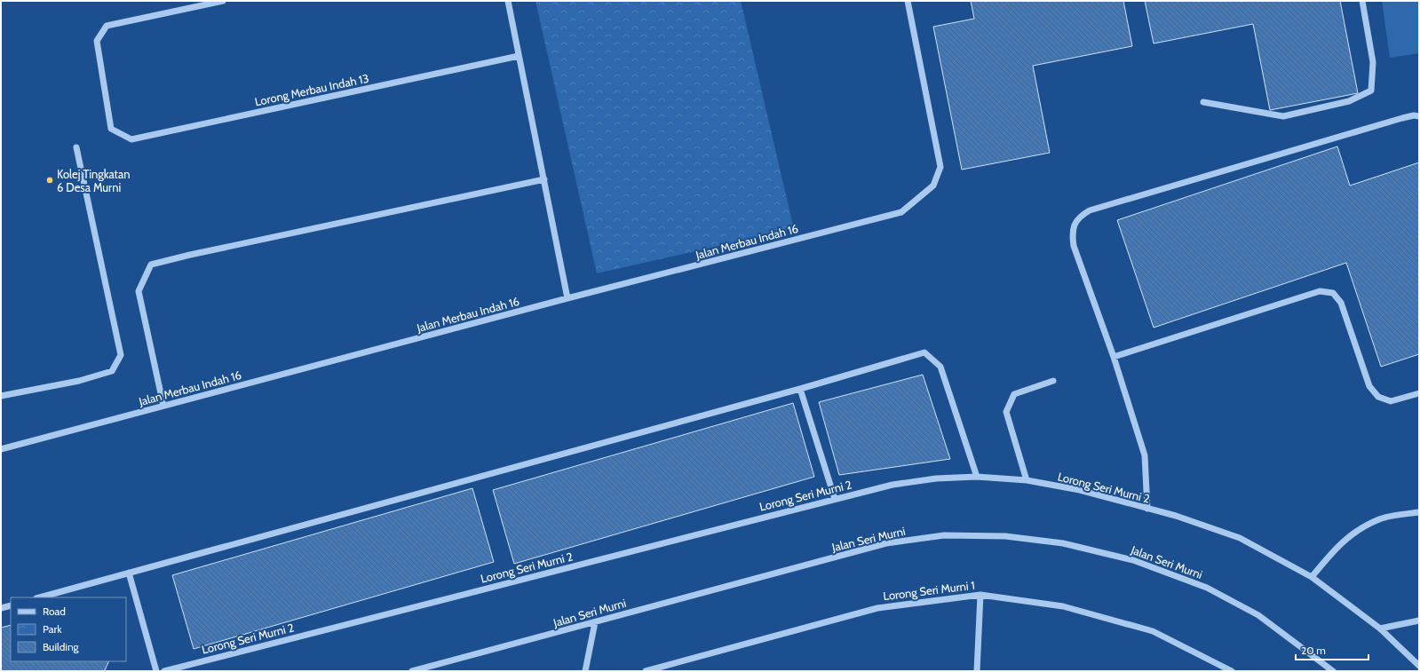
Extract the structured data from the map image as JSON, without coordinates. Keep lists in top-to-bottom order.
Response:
{
  "streets": {
    "street": [
      "Lorong Merbau Indah 13",
      "Jalan Merbau Indah 16",
      "Lorong Seri Murni 2",
      "Jalan Seri Murni",
      "Lorong Seri Murni 1"
    ]
  },
  "places": ["Kolej Tingkatan 6 Desa Murni"],
  "legend": ["Road", "Park", "Building"],
  "scale_bar": "20 m"
}
